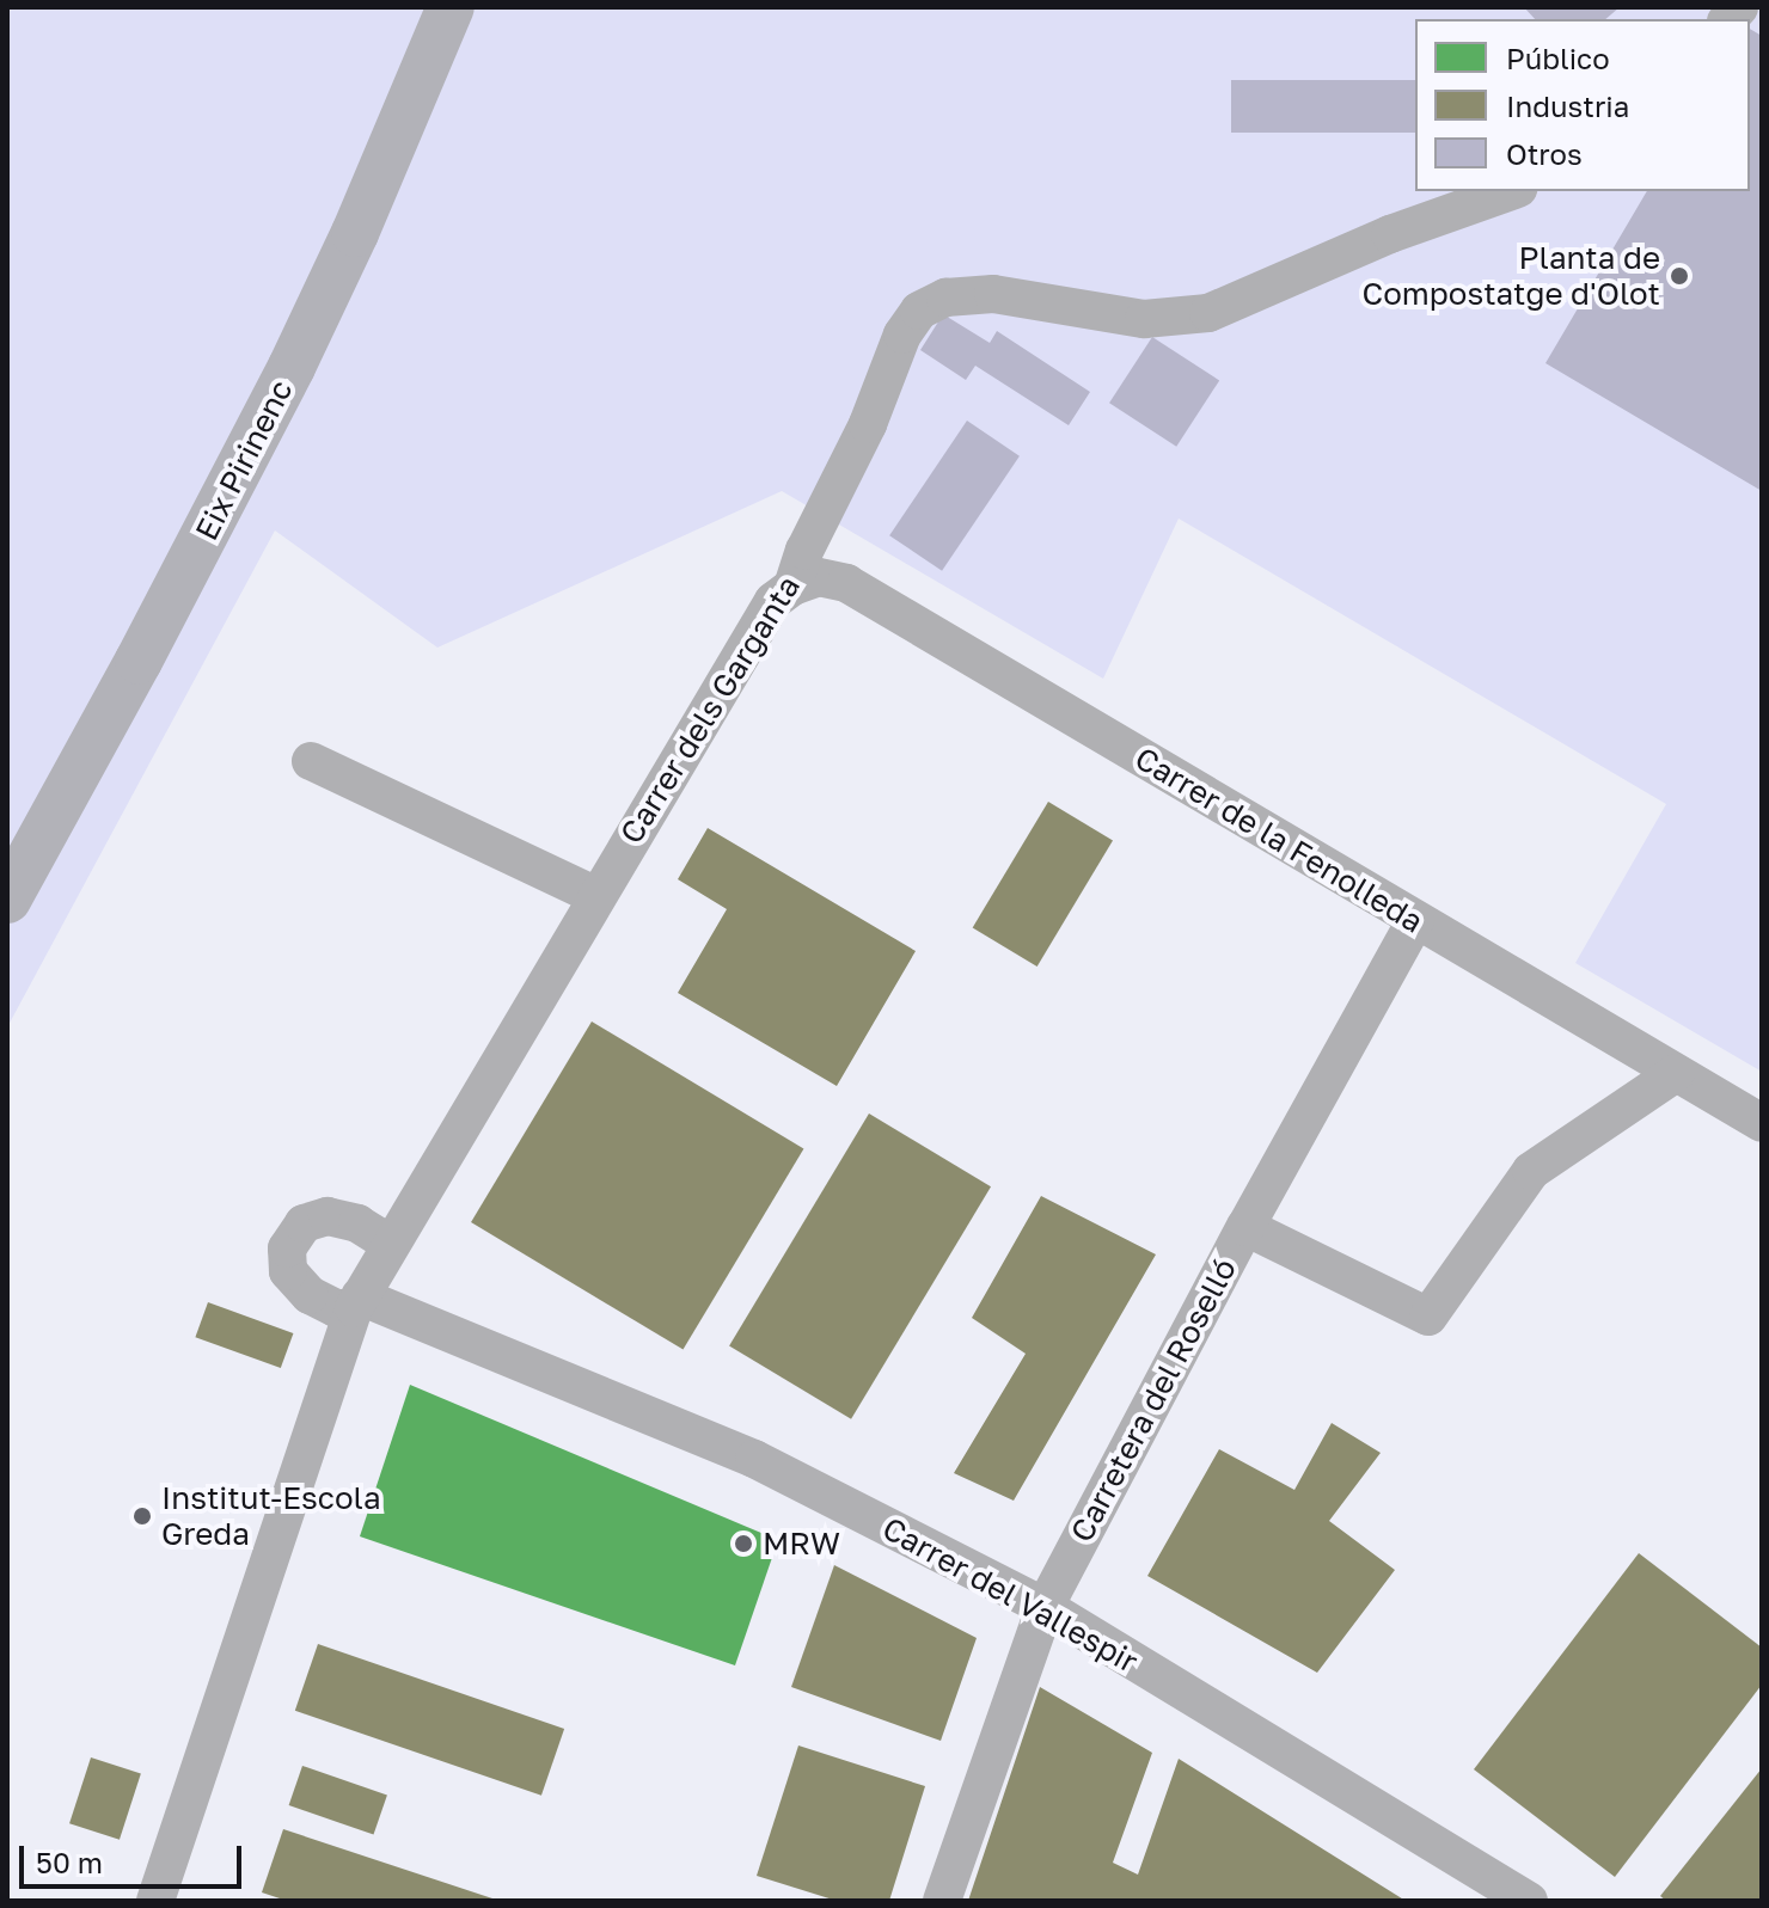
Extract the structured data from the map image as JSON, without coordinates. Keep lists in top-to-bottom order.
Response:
{
  "streets": {
    "main road": ["Eix Pirinenc"],
    "street": [
      "Carrer dels Garganta",
      "Carrer de la Fenolleda",
      "Carretera del Roselló",
      "Carrer del Vallespir"
    ]
  },
  "crossings": [
    ["Carrer dels Garganta", "Carrer de la Fenolleda"],
    ["Carrer dels Garganta", "Carrer del Vallespir"],
    ["Carrer de la Fenolleda", "Carretera del Roselló"],
    ["Carretera del Roselló", "Carrer del Vallespir"]
  ],
  "places": ["Planta de Compostatge d'Olot", "Institut-Escola Greda", "MRW"],
  "legend": ["Público", "Industria", "Otros"],
  "scale_bar": "50 m"
}
